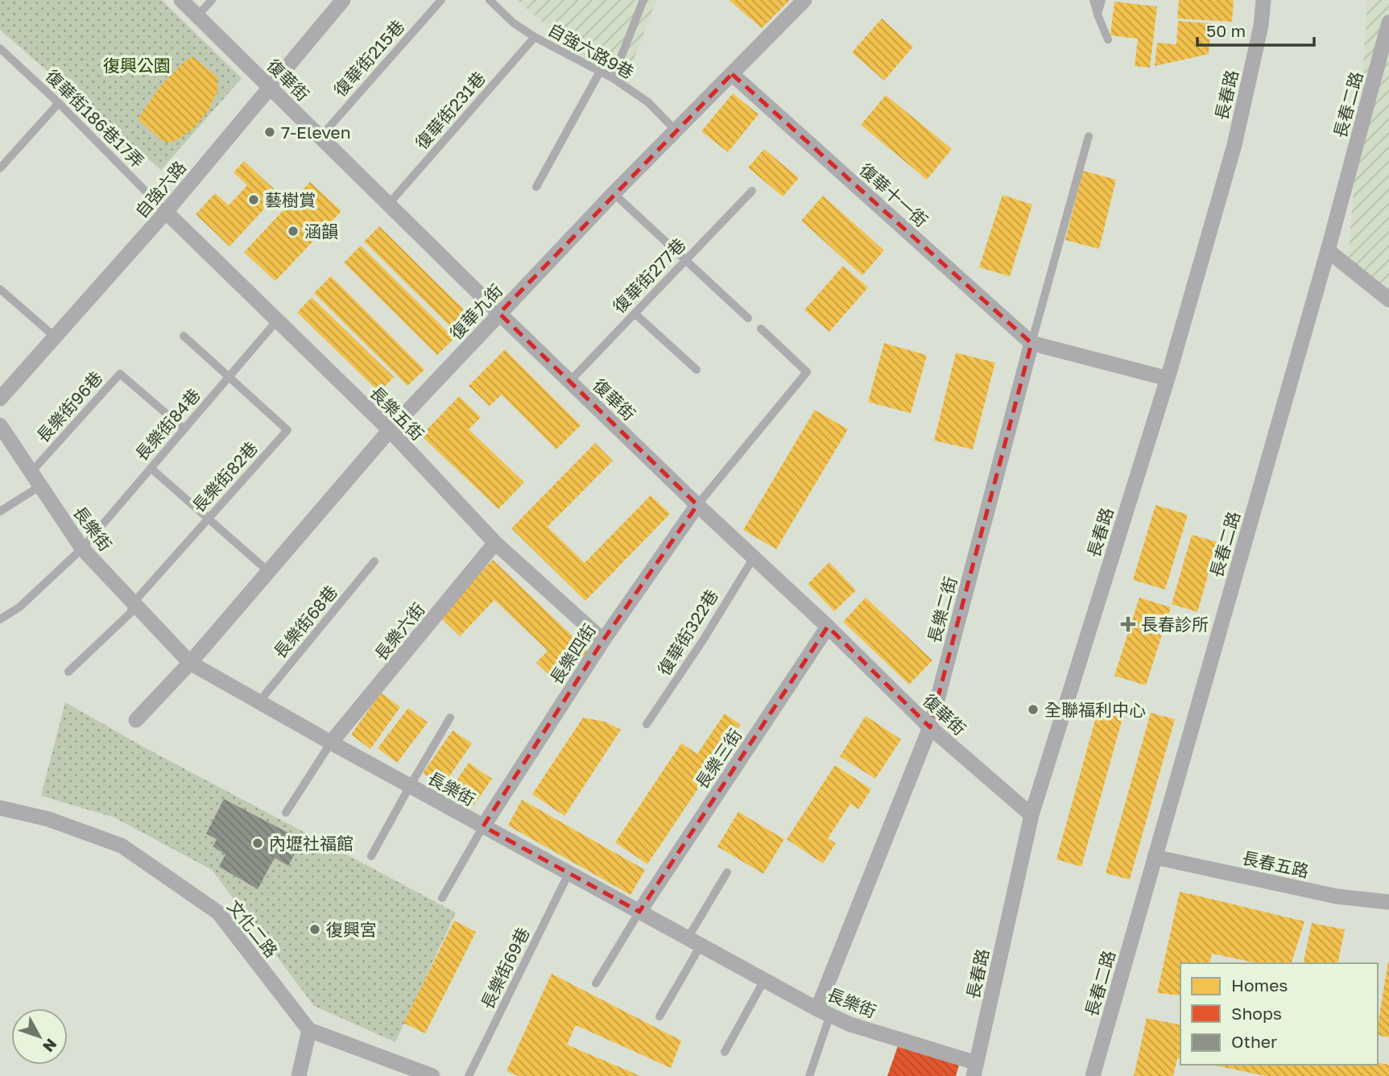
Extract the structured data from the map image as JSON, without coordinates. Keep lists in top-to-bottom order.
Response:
{
  "streets": {
    "street": [
      "復華街",
      "長春路",
      "長春二路",
      "自強六路",
      "復華十一街",
      "復華九街",
      "長樂五街",
      "長樂街",
      "長樂二街",
      "長樂六街",
      "長樂四街",
      "長樂三街",
      "長春五路",
      "文化二路"
    ],
    "lane": [
      "自強六路9巷",
      "復華街215巷",
      "復華街231巷",
      "復華街186巷17弄",
      "復華街277巷",
      "長樂街96巷",
      "長樂街84巷",
      "長樂街82巷",
      "長樂街68巷",
      "復華街322巷",
      "長樂街69巷"
    ]
  },
  "crossings": [
    ["自強六路9巷", "復華街231巷"],
    ["自強六路9巷", "復華九街"],
    ["復華街215巷", "復華街"],
    ["復華街", "長春路"],
    ["復華街", "復華街231巷"],
    ["復華街", "自強六路"],
    ["復華街", "復華街277巷"],
    ["復華街", "復華九街"],
    ["復華街", "長樂二街"],
    ["復華街", "復華街322巷"],
    ["復華街", "長樂四街"],
    ["復華街", "長樂三街"],
    ["長春路", "長樂街"],
    ["長春二路", "長春五路"],
    ["復華街186巷17弄", "自強六路"],
    ["復華街186巷17弄", "長樂五街"],
    ["自強六路", "長樂五街"],
    ["復華十一街", "復華九街"],
    ["復華十一街", "長樂二街"],
    ["復華九街", "長樂五街"],
    ["復華九街", "長樂街"],
    ["長樂街96巷", "長樂街84巷"],
    ["長樂街96巷", "長樂街"],
    ["長樂五街", "長樂街84巷"],
    ["長樂五街", "長樂六街"],
    ["長樂五街", "長樂四街"],
    ["長樂街84巷", "長樂街82巷"],
    ["長樂街84巷", "長樂街"],
    ["長樂街82巷", "長樂街"],
    ["長樂街", "長樂二街"],
    ["長樂街", "長樂街68巷"],
    ["長樂街", "長樂六街"],
    ["長樂街", "長樂四街"],
    ["長樂街", "長樂三街"],
    ["長樂街", "長樂街69巷"]
  ],
  "parks": ["復興公園"],
  "places": {
    "other": [
      "7-Eleven",
      "藝樹賞",
      "涵韻",
      "全聯福利中心",
      "內壢社福館",
      "復興宮"
    ],
    "health": ["長春診所"]
  },
  "legend": ["Homes", "Shops", "Other"],
  "scale_bar": "50 m",
  "north": "bottom right"
}
